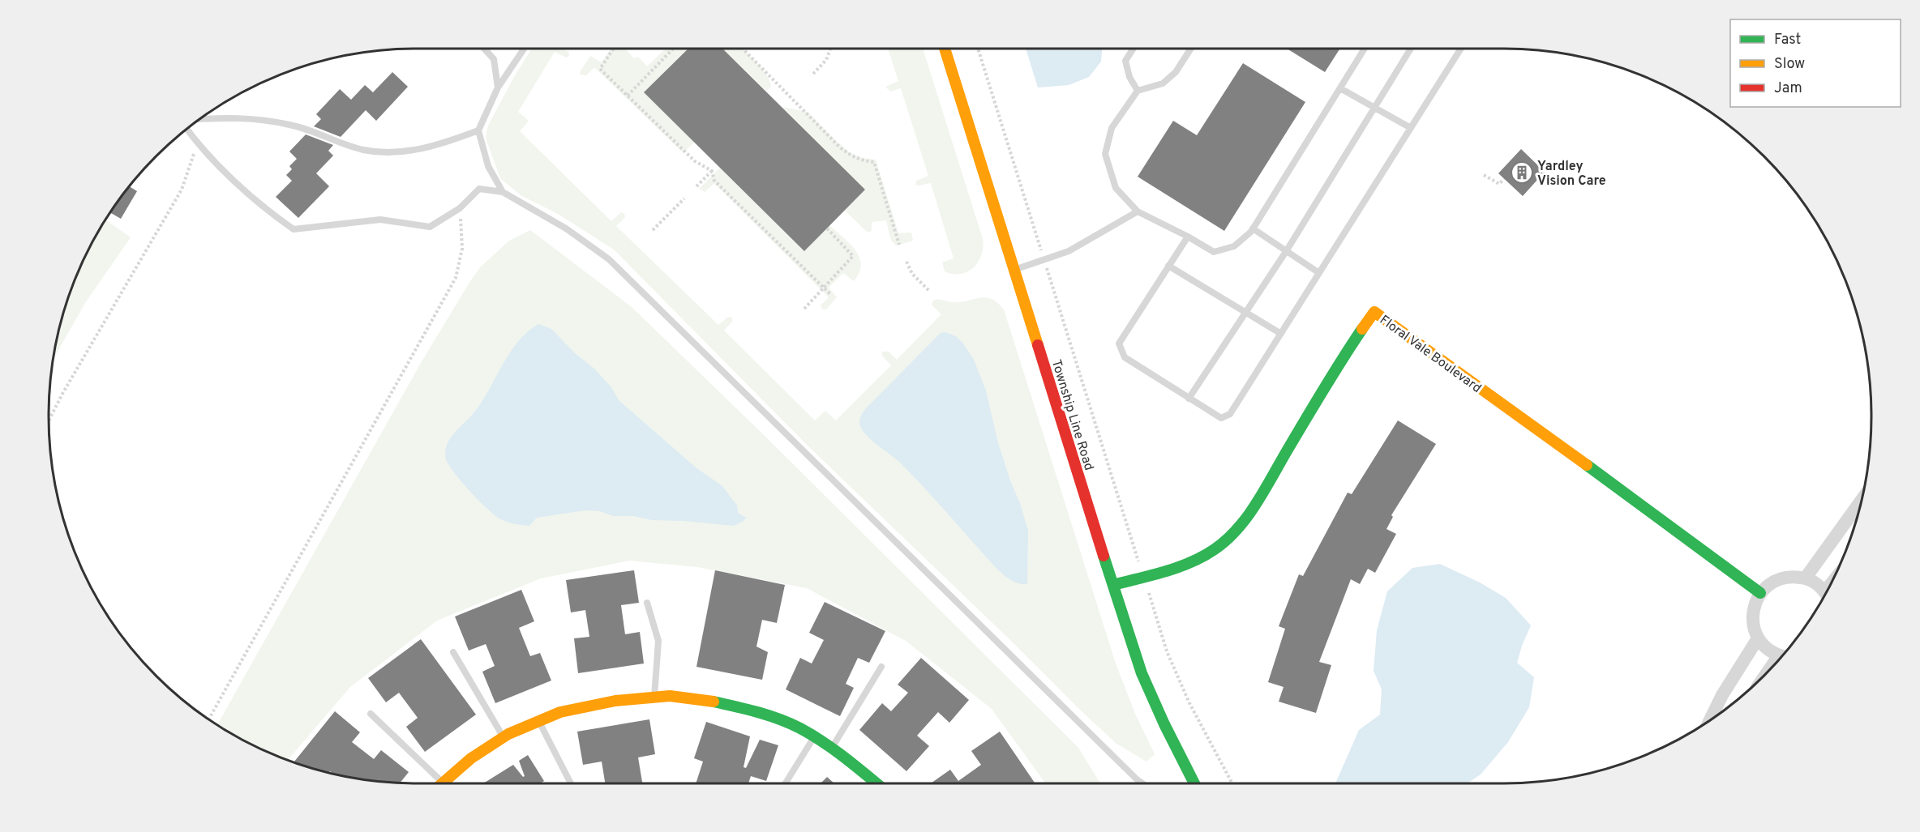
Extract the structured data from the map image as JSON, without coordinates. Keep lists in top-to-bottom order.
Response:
{
  "streets": {
    "street": ["Floral Vale Boulevard", "Township Line Road"]
  },
  "crossings": [
    ["Floral Vale Boulevard", "Township Line Road"]
  ],
  "places": {
    "building": ["Yardley Vision Care"]
  },
  "legend": ["Fast", "Slow", "Jam"]
}
